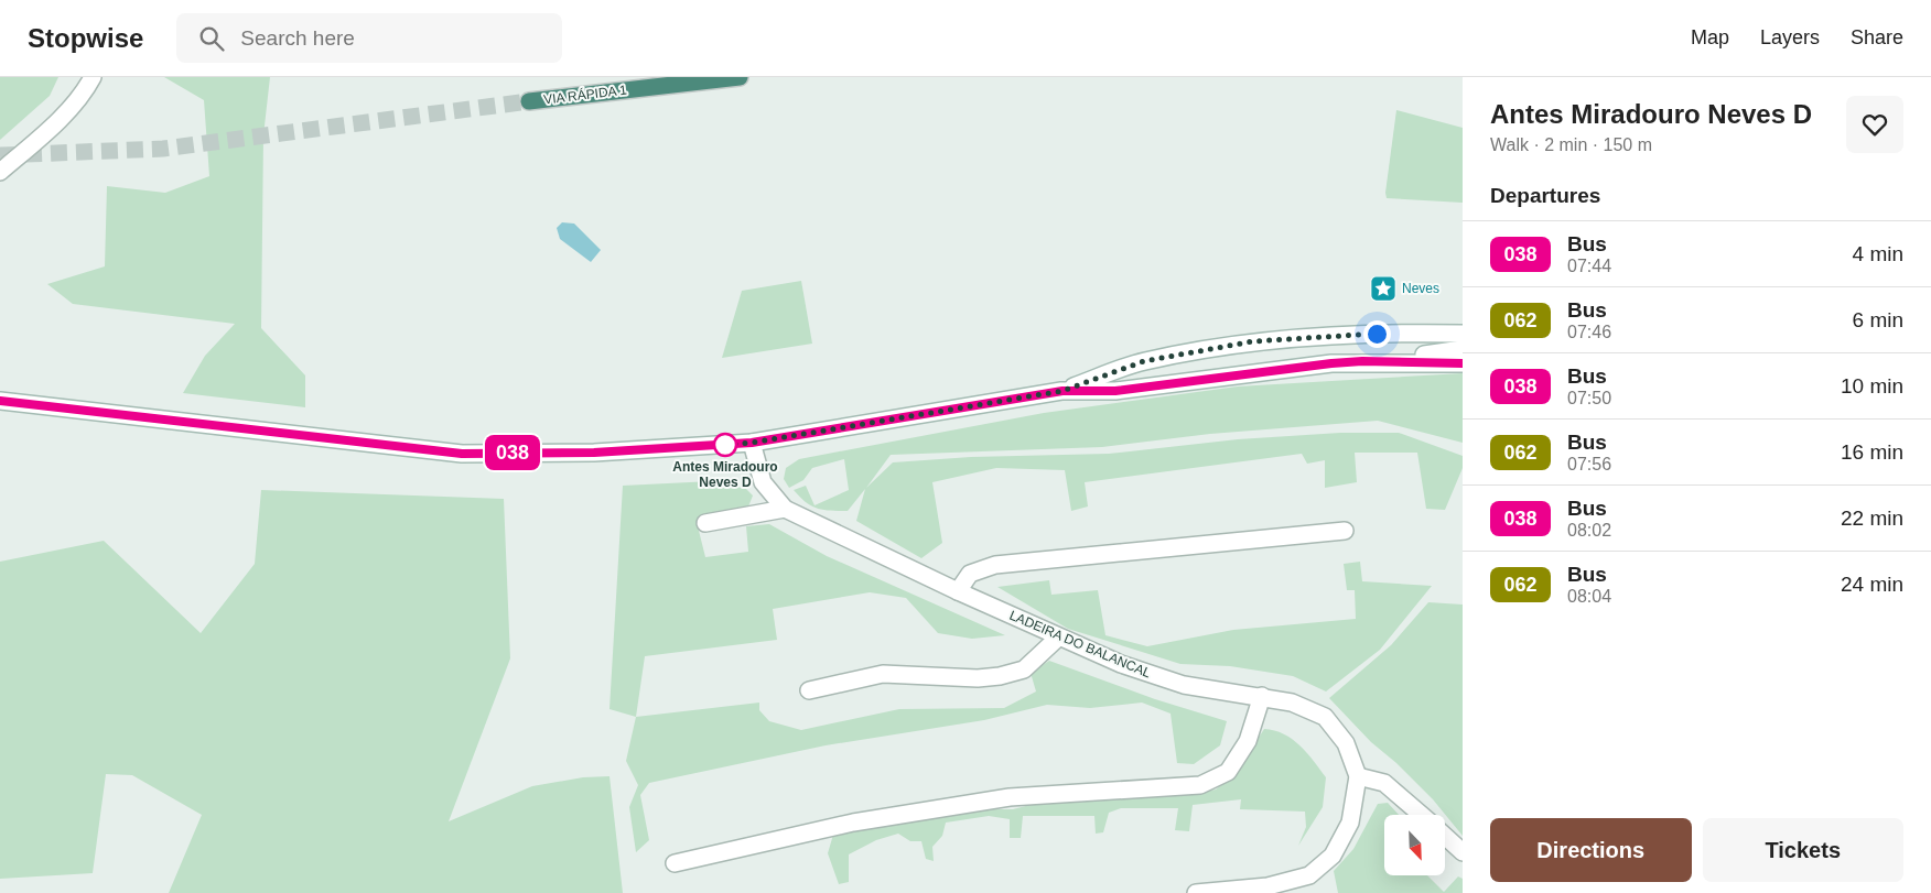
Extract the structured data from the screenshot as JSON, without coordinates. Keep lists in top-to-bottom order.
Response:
{
  "streets": {
    "highway": ["VIA RÁPIDA 1"],
    "street": ["LADEIRA DO BALANCAL"]
  },
  "places": {
    "place": ["Neves"],
    "other": ["Antes Miradouro Neves D"]
  },
  "lines": ["bus line 038"],
  "north": "bottom right",
  "page": {
    "header": "Stopwise",
    "search": "Search here",
    "nav": ["Map", "Layers", "Share"],
    "on_map": "038",
    "heading": [
      ["Antes Miradouro Neves D", "Walk · 2 min · 150 m"],
      "Departures"
    ],
    "list": [
      {
        "mark": "038",
        "name": "Bus",
        "note": "07:44",
        "value": "4 min"
      },
      {
        "mark": "062",
        "name": "Bus",
        "note": "07:46",
        "value": "6 min"
      },
      {
        "mark": "038",
        "name": "Bus",
        "note": "07:50",
        "value": "10 min"
      },
      {
        "mark": "062",
        "name": "Bus",
        "note": "07:56",
        "value": "16 min"
      },
      {
        "mark": "038",
        "name": "Bus",
        "note": "08:02",
        "value": "22 min"
      },
      {
        "mark": "062",
        "name": "Bus",
        "note": "08:04",
        "value": "24 min"
      }
    ],
    "buttons": ["Directions", "Tickets"]
  }
}
